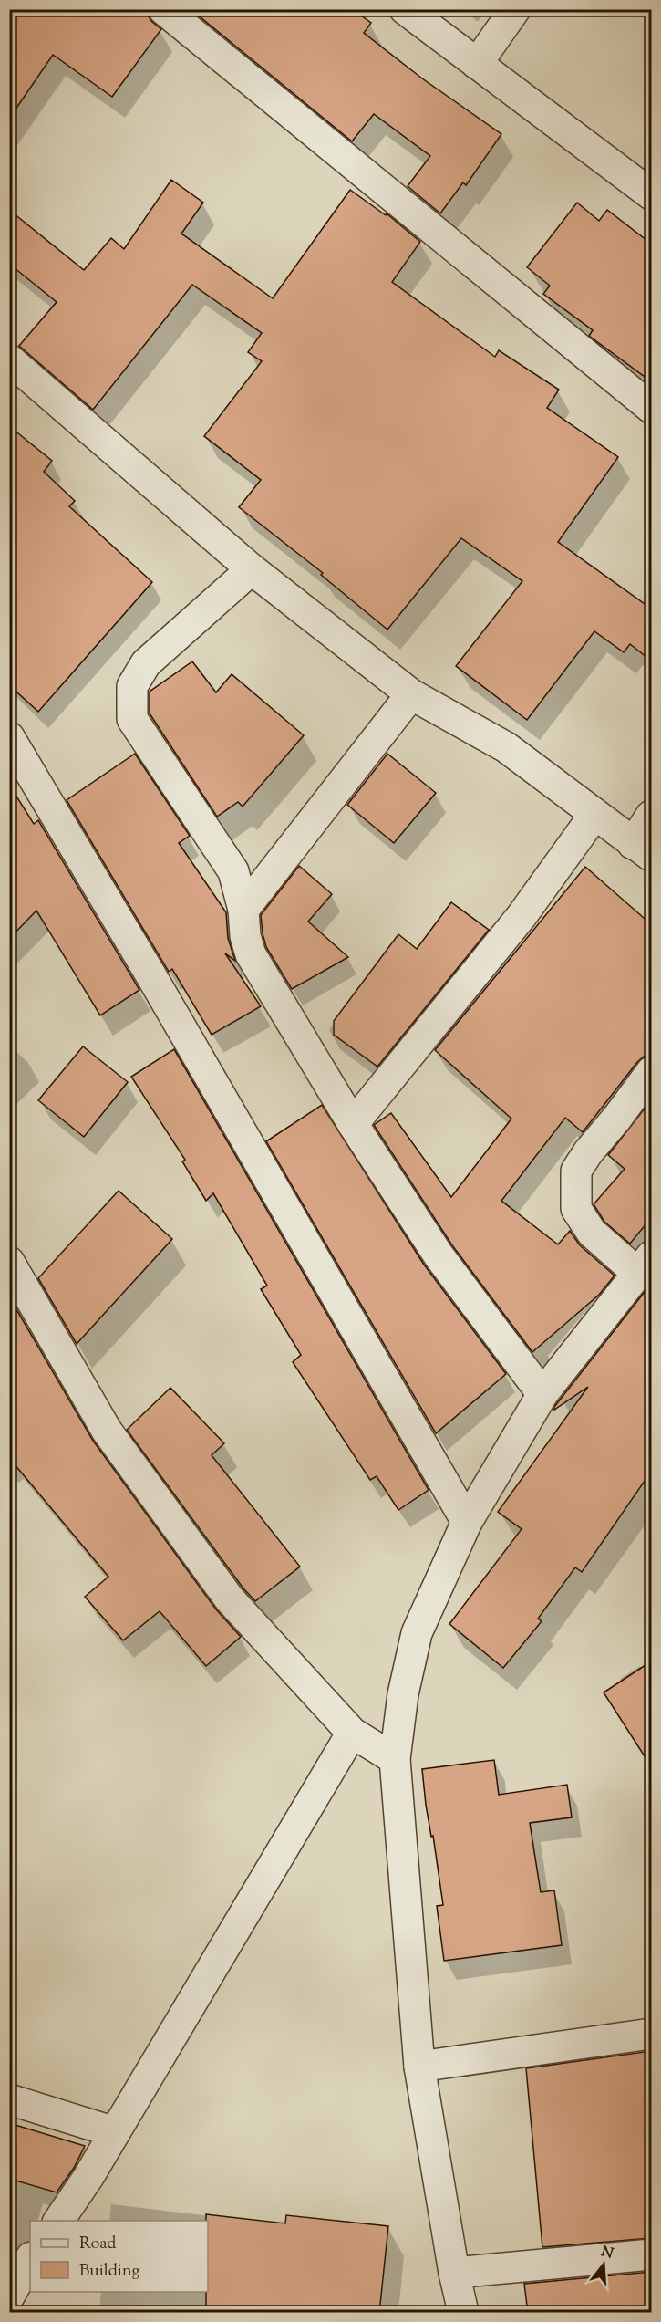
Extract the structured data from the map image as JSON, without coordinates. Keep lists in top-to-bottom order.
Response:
{
  "legend": ["Road", "Building"],
  "north": "top"
}
